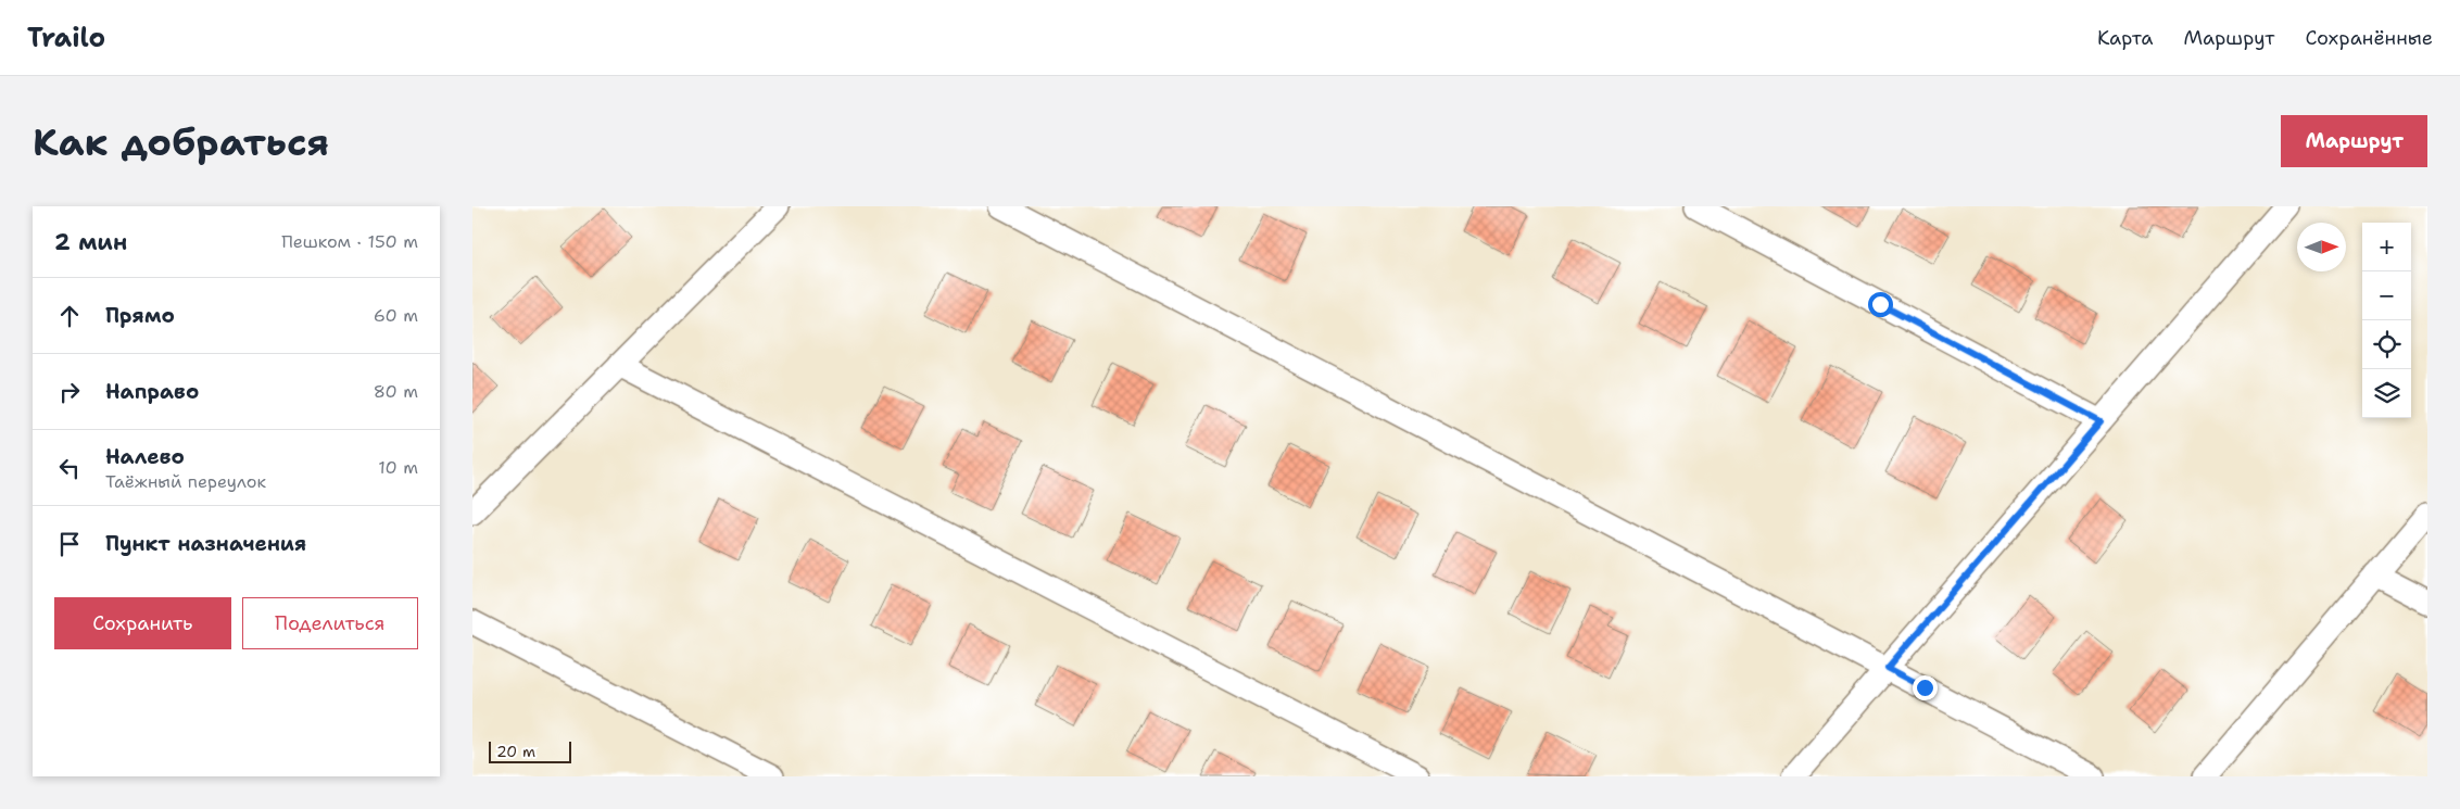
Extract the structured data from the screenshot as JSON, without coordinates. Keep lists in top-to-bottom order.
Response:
{
  "scale_bar": "20 m",
  "north": "right",
  "page": {
    "header": "Trailo",
    "nav": ["Карта", "Маршрут", "Сохранённые"],
    "buttons": [
      "Маршрут",
      ["Сохранить", "Поделиться"]
    ],
    "title": "Как добраться",
    "heading": ["2 мин", "Пешком · 150 m"],
    "map_buttons": ["+", "−"],
    "list": [
      ["Прямо", "60 m"],
      ["Направо", "80 m"],
      ["Налево", "Таёжный переулок", "10 m"],
      "Пункт назначения"
    ],
    "scale": "20 m"
  }
}
